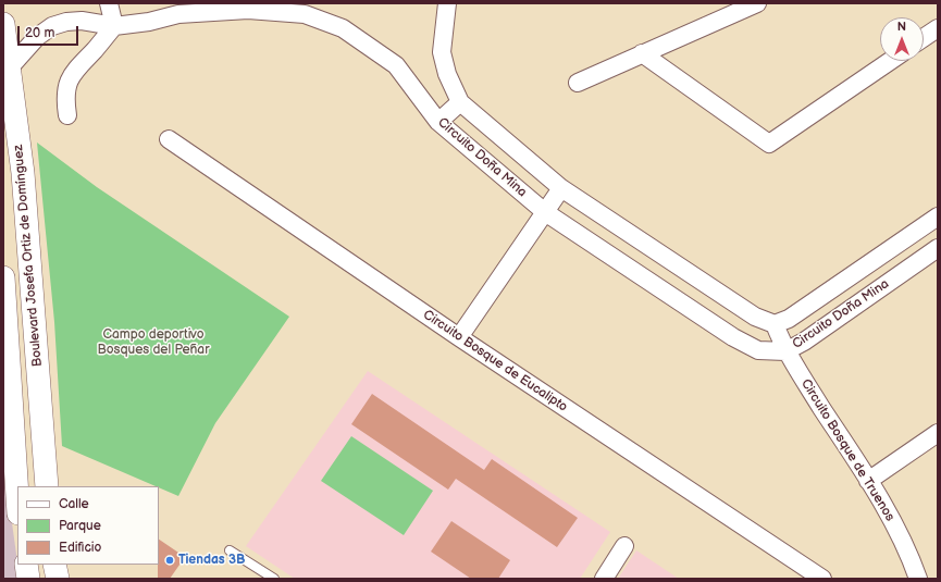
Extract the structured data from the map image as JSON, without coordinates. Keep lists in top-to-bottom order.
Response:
{
  "streets": {
    "street": [
      "Circuito Doña Mina",
      "Boulevard Josefa Ortiz de Domínguez",
      "Circuito Bosque de Eucalipto",
      "Circuito Bosque de Truenos"
    ]
  },
  "crossings": [
    ["Circuito Doña Mina", "Boulevard Josefa Ortiz de Domínguez"],
    ["Circuito Doña Mina", "Circuito Bosque de Truenos"]
  ],
  "parks": ["Campo deportivo Bosques del Peñar"],
  "places": ["Tiendas 3B"],
  "legend": ["Calle", "Parque", "Edificio"],
  "scale_bar": "20 m",
  "north": "top"
}
